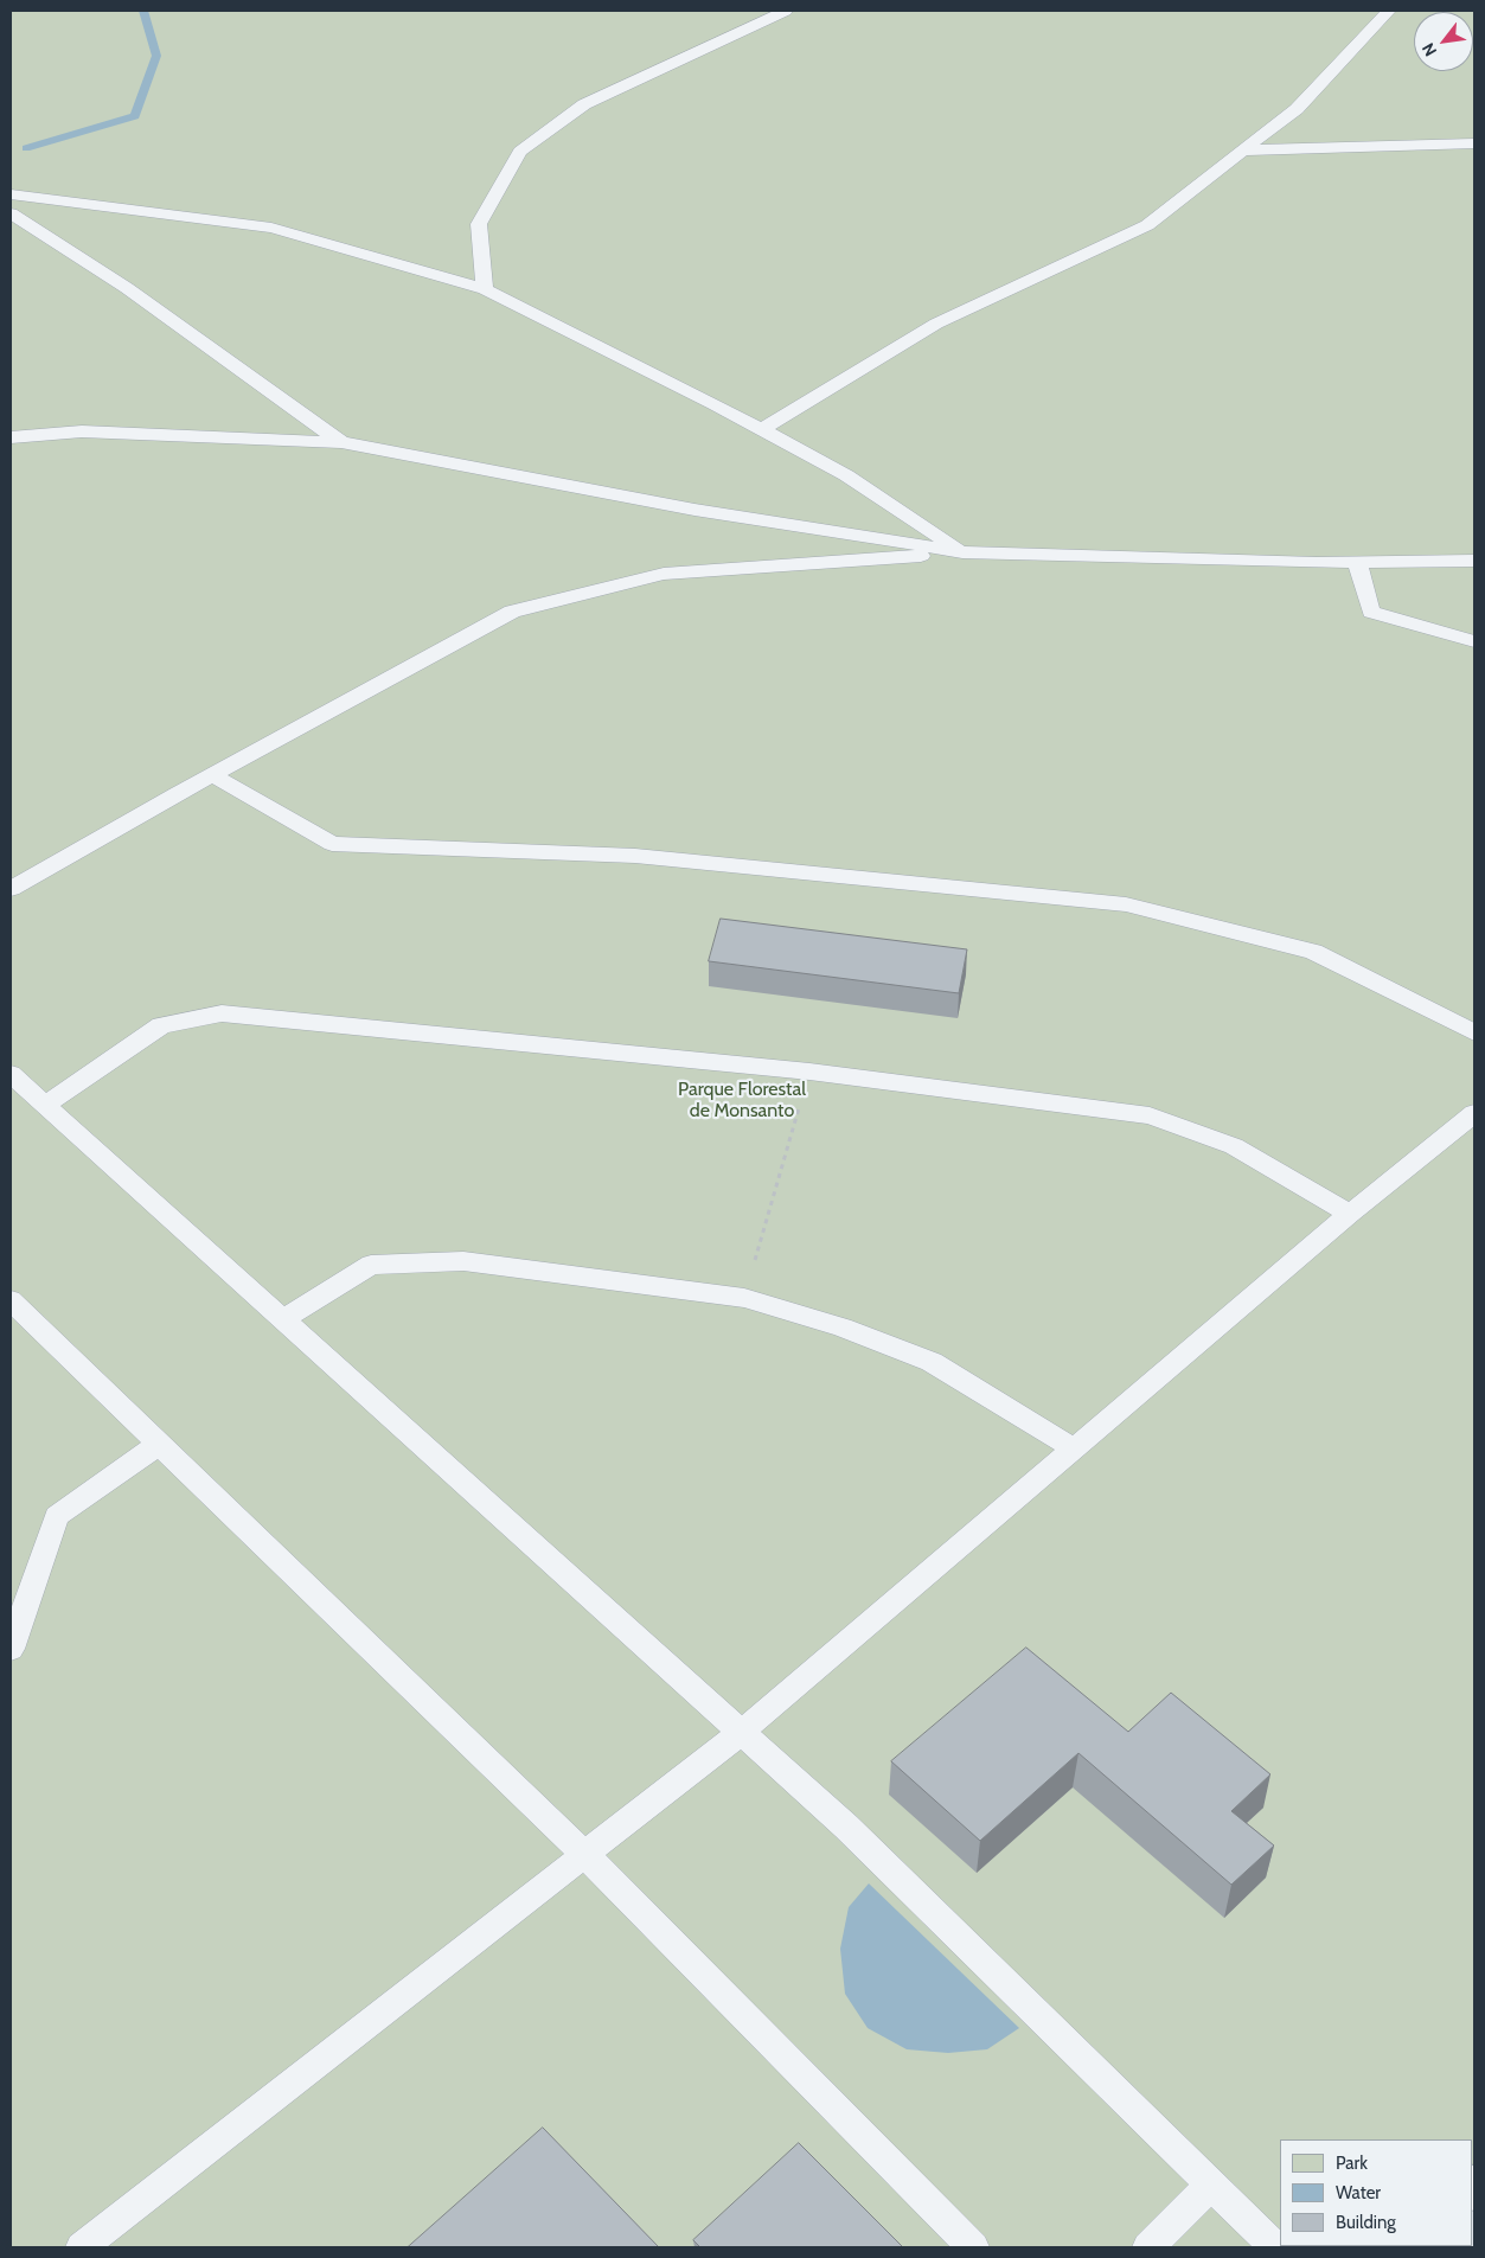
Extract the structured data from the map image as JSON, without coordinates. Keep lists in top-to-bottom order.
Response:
{
  "parks": ["Parque Florestal de Monsanto"],
  "legend": ["Park", "Water", "Building"],
  "north": "bottom left"
}
